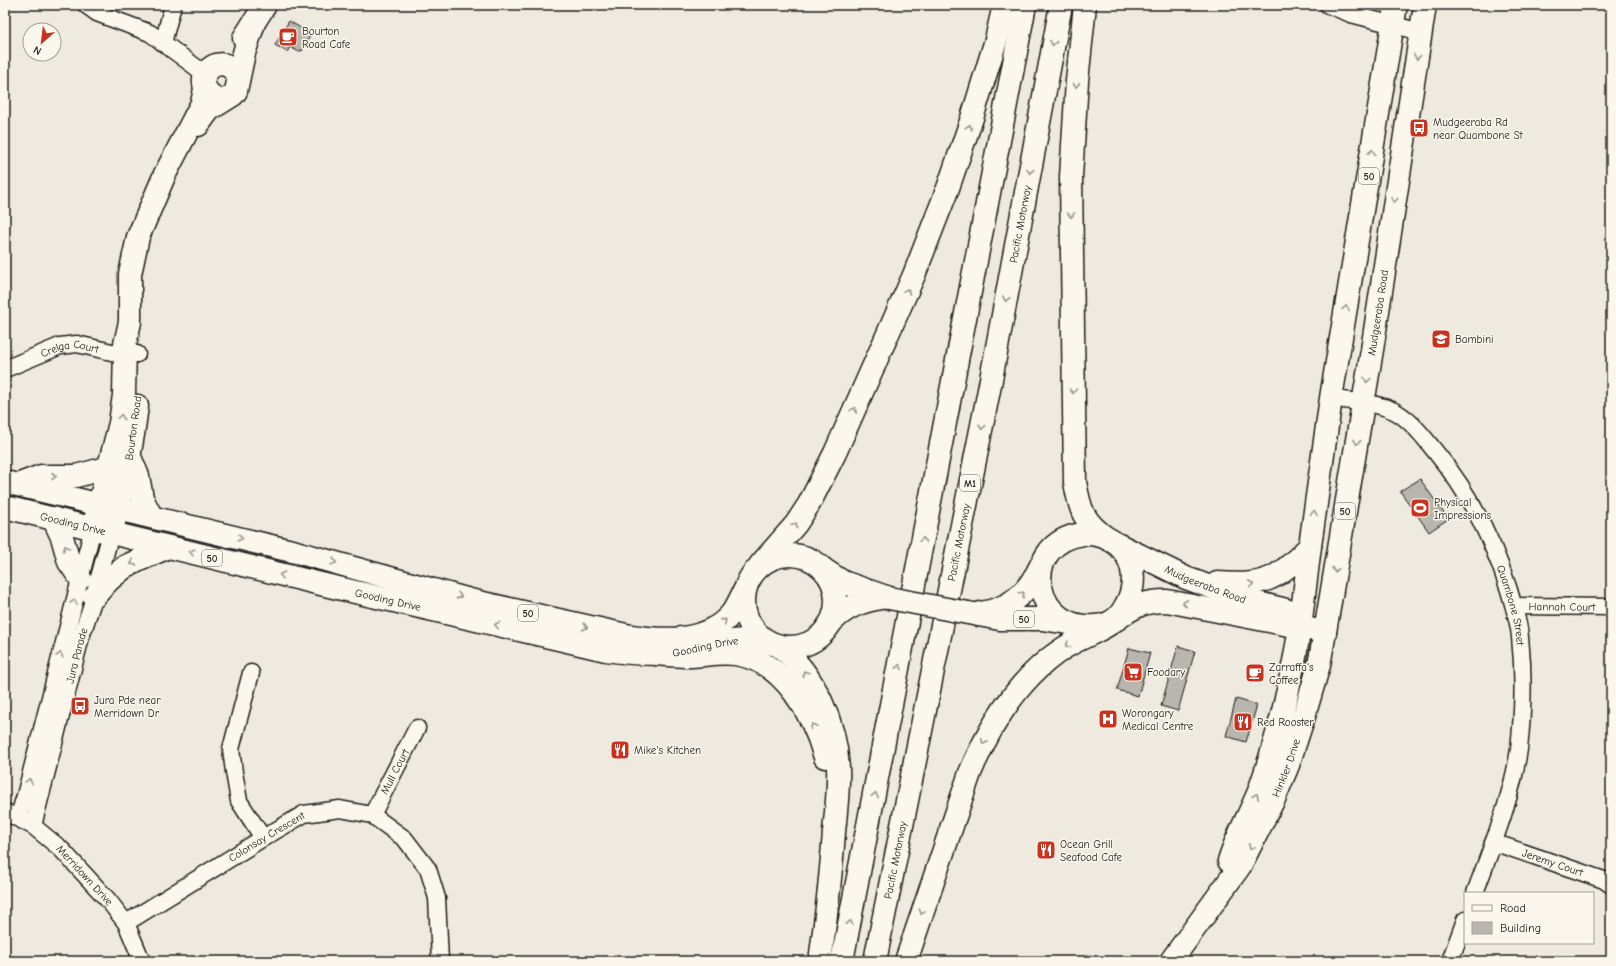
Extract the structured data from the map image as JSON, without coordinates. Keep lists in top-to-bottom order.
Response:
{
  "streets": {
    "main road": [
      "50",
      "Pacific Motorway",
      "Mudgeeraba Road",
      "Bourton Road",
      "M1",
      "Gooding Drive",
      "Hinkler Drive"
    ],
    "street": [
      "Crelga Court",
      "Quambone Street",
      "Hannah Court",
      "Jura Parade",
      "Mull Court",
      "Colonsay Crescent",
      "Jeremy Court",
      "Merridown Drive"
    ]
  },
  "crossings": [
    ["50", "Mudgeeraba Road"],
    ["50", "Gooding Drive"],
    ["50", "Quambone Street"],
    ["50", "Hinkler Drive"],
    ["Mudgeeraba Road", "Quambone Street"],
    ["Mudgeeraba Road", "Hinkler Drive"],
    ["Crelga Court", "Bourton Road"],
    ["Bourton Road", "Gooding Drive"],
    ["Bourton Road", "Jura Parade"],
    ["Gooding Drive", "Jura Parade"],
    ["Quambone Street", "Hannah Court"],
    ["Quambone Street", "Jeremy Court"],
    ["Jura Parade", "Merridown Drive"],
    ["Mull Court", "Colonsay Crescent"],
    ["Colonsay Crescent", "Merridown Drive"]
  ],
  "places": {
    "cafe": ["Bourton Road Cafe", "Zarraffa's Coffee"],
    "bus stop": ["Mudgeeraba Rd near Quambone St", "Jura Pde near Merridown Dr"],
    "school or university": ["Bambini"],
    "sports": ["Physical Impressions"],
    "supermarket": ["Foodary"],
    "hospital": ["Worongary Medical Centre"],
    "restaurant": ["Red Rooster", "Mike's Kitchen", "Ocean Grill Seafood Cafe"]
  },
  "legend": ["Road", "Building"],
  "north": "bottom left"
}
